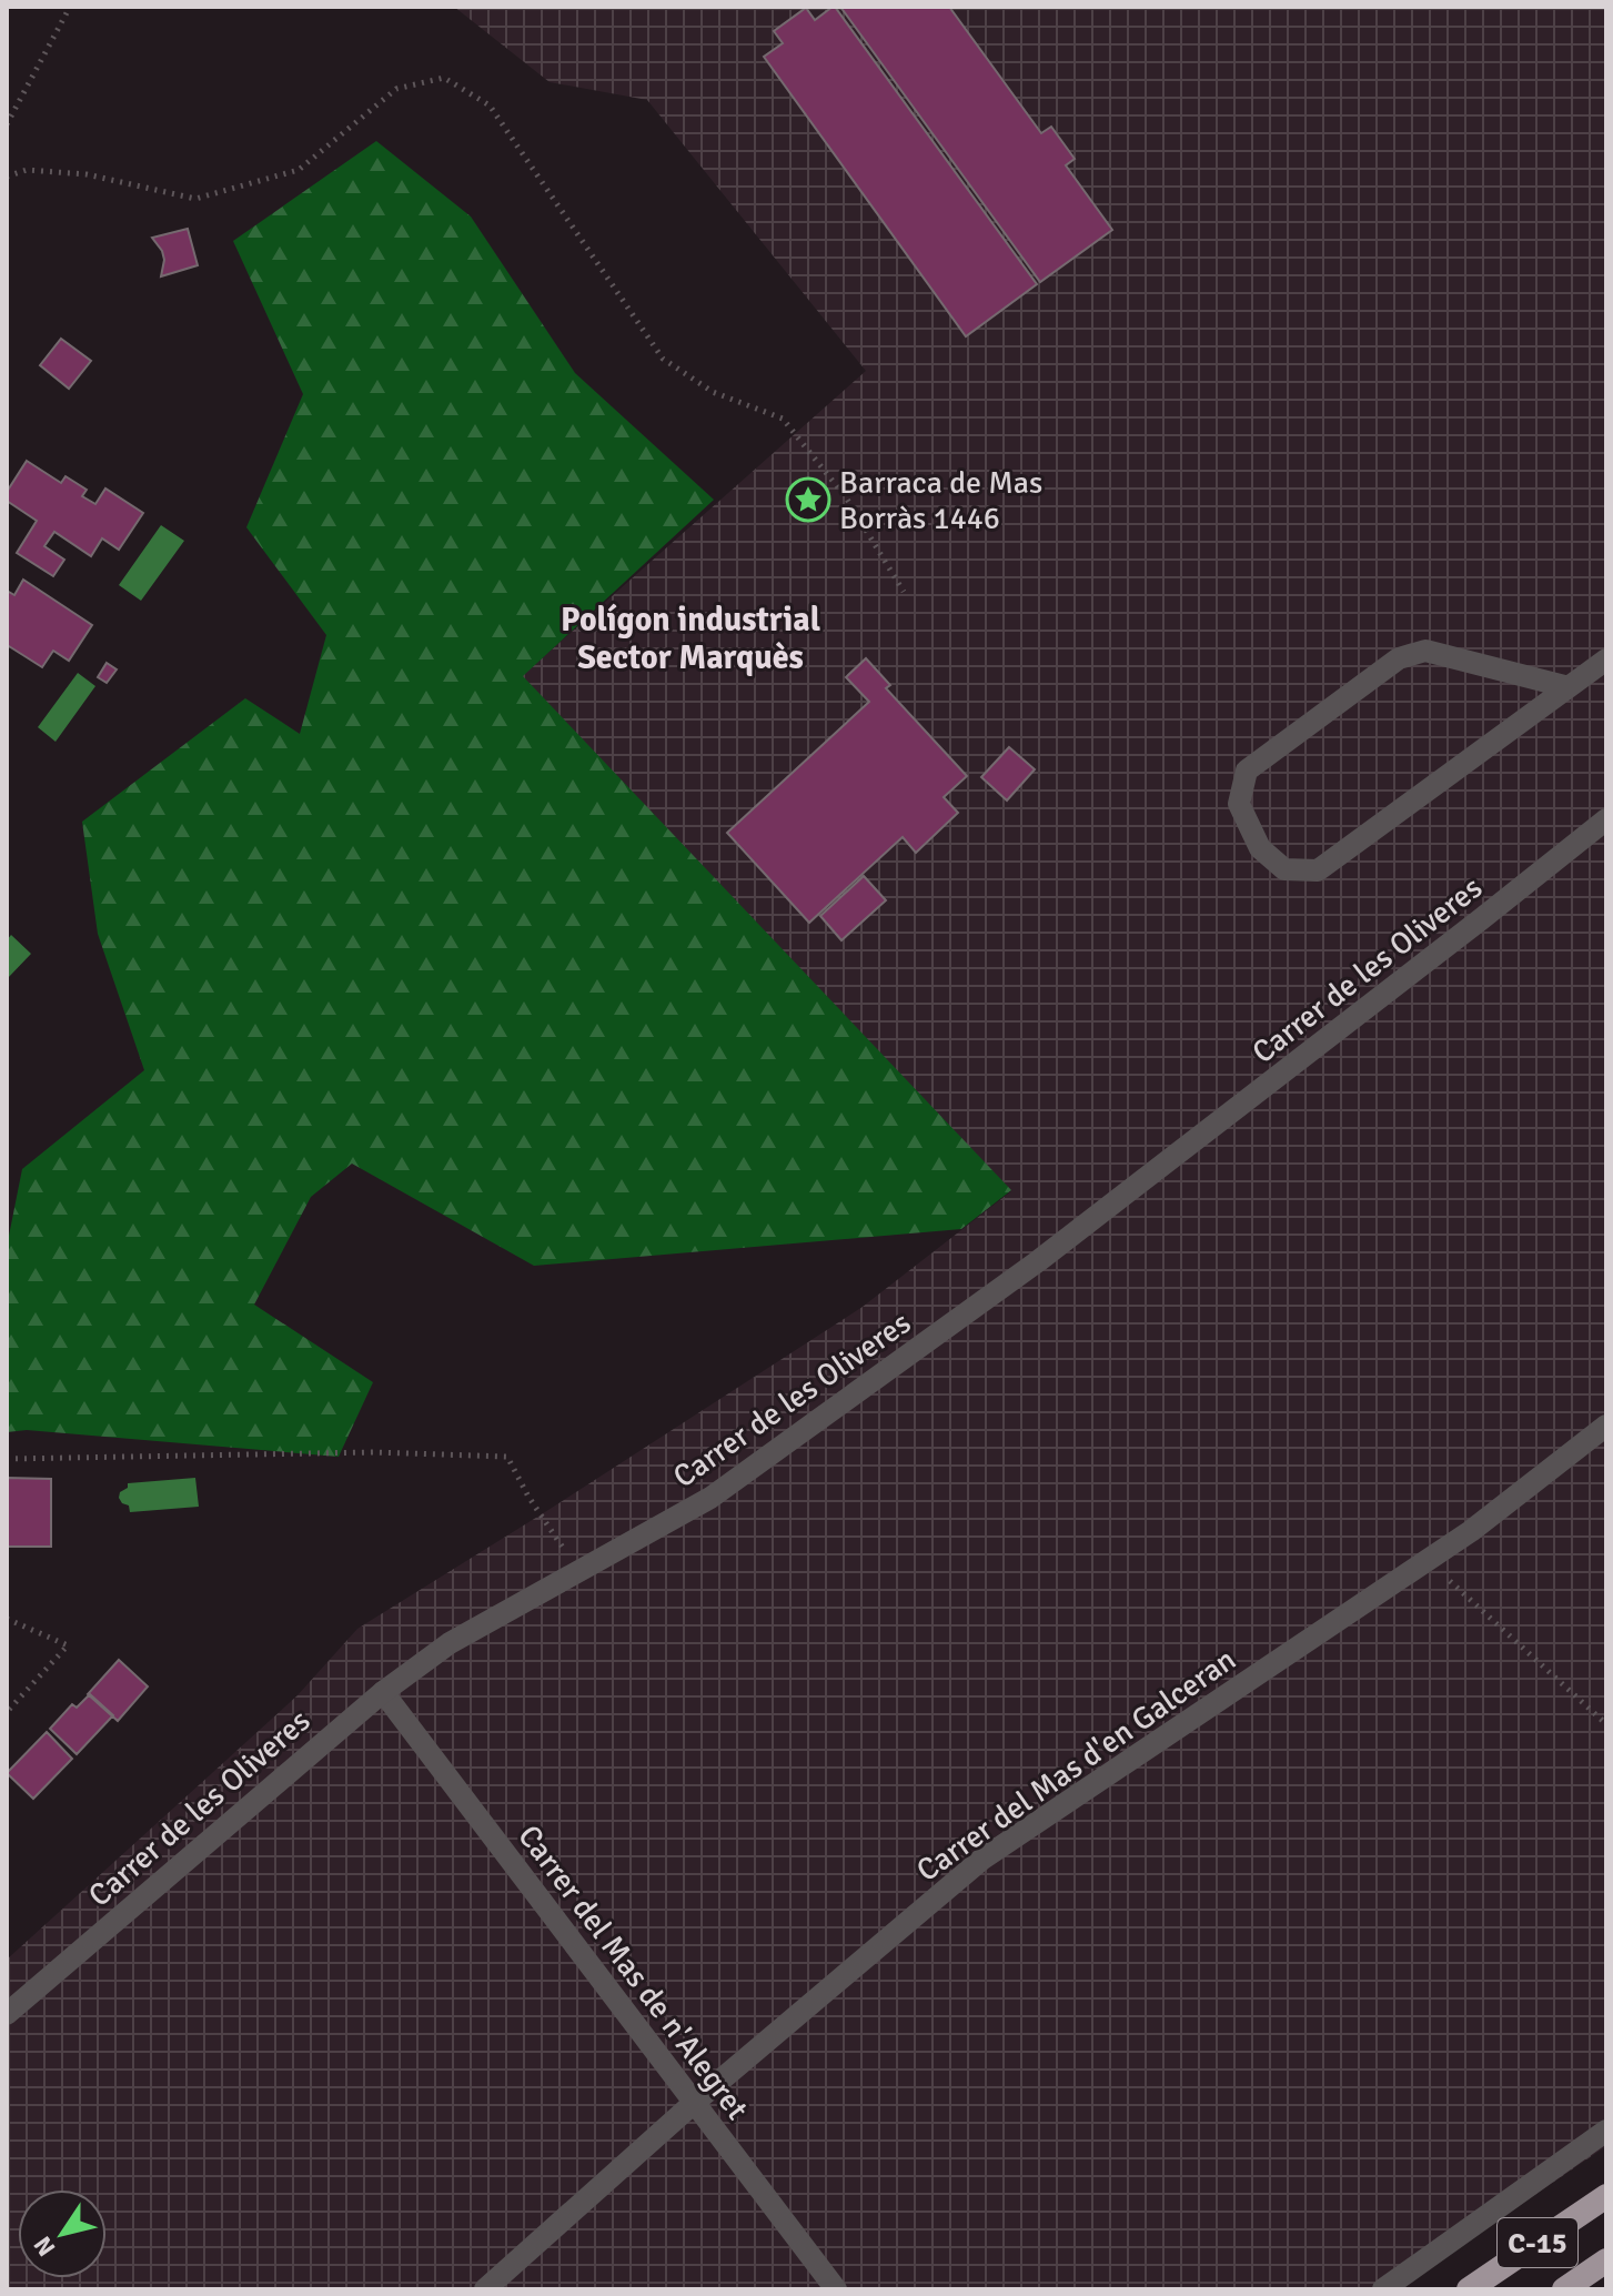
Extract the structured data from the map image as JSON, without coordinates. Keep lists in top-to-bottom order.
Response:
{
  "streets": {
    "highway": ["C-15"],
    "street": ["Carrer de les Oliveres", "Carrer del Mas d'en Galceran", "Carrer del Mas de n'Alegret"]
  },
  "crossings": [
    ["Carrer de les Oliveres", "Carrer del Mas de n'Alegret"],
    ["Carrer del Mas d'en Galceran", "Carrer del Mas de n'Alegret"]
  ],
  "districts": ["Polígon industrial Sector Marquès"],
  "places": {
    "place": ["Barraca de Mas Borràs 1446"]
  },
  "north": "bottom left"
}
